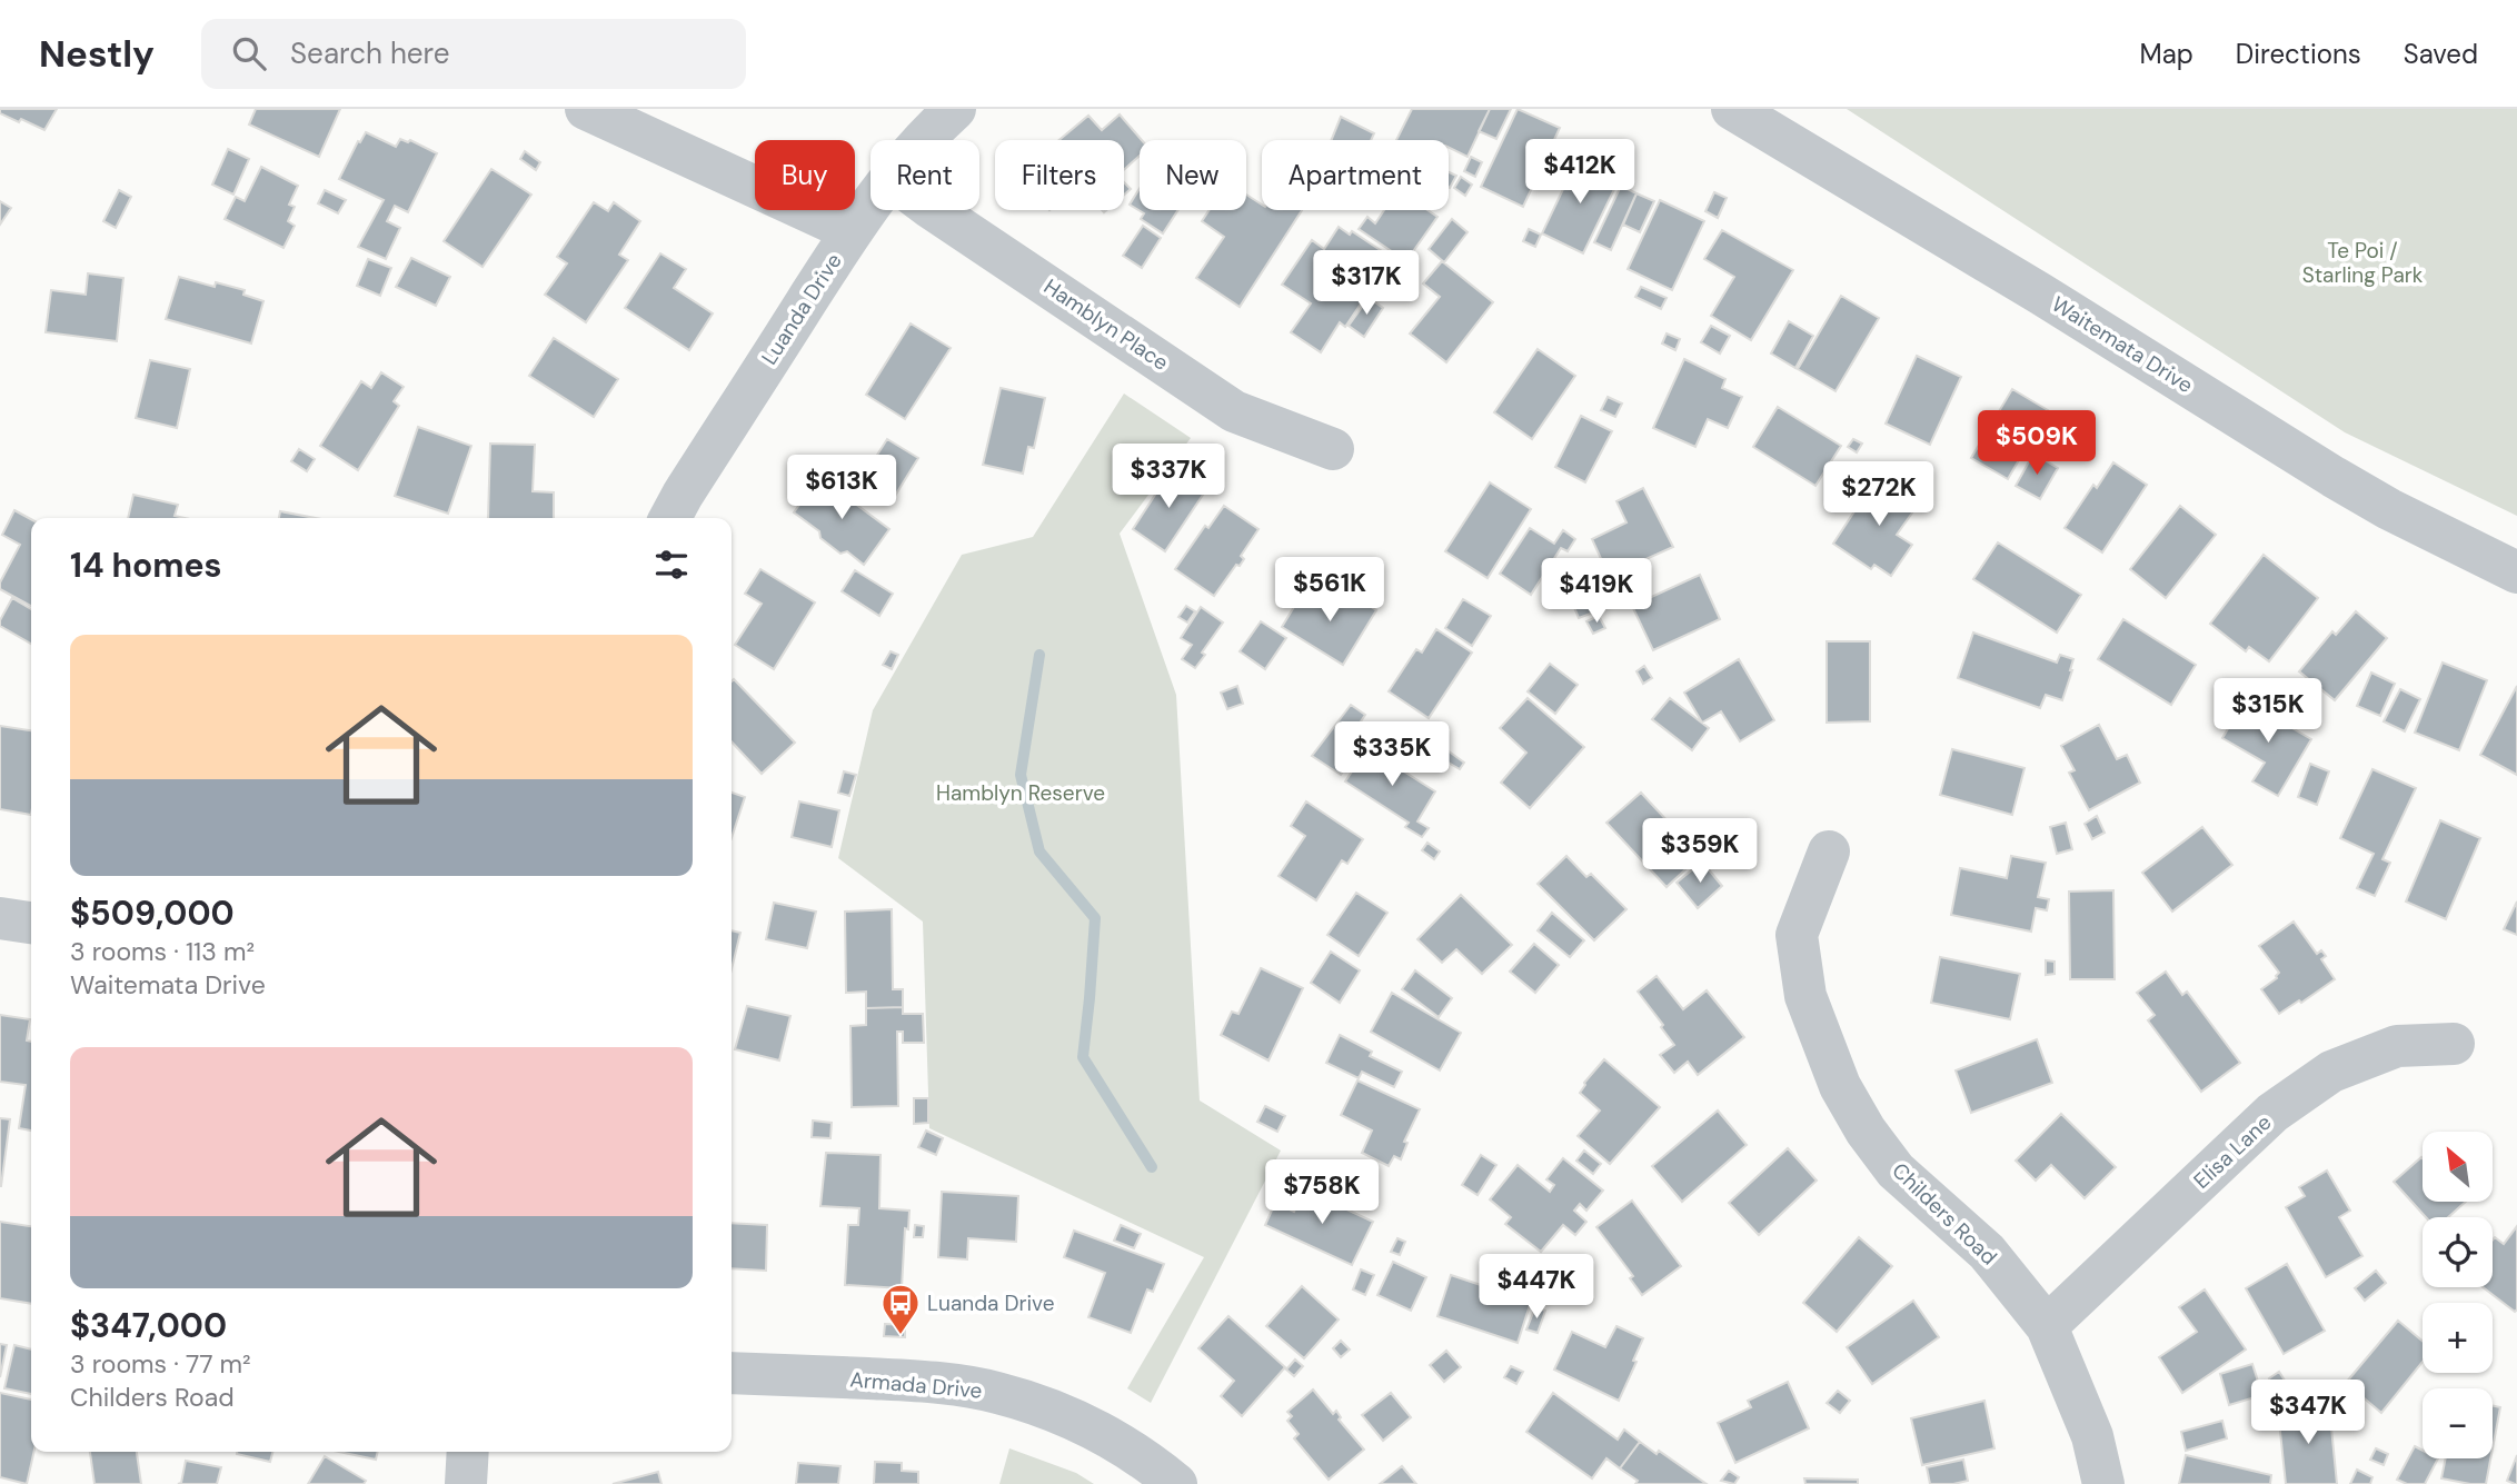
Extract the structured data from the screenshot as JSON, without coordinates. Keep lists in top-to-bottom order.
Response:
{
  "streets": {
    "street": [
      "Luanda Drive",
      "Hamblyn Place",
      "Waitemata Drive",
      "Elisa Lane",
      "Childers Road",
      "Armada Drive"
    ]
  },
  "crossings": [
    ["Elisa Lane", "Childers Road"]
  ],
  "parks": ["Te Poi / Starling Park", "Hamblyn Reserve"],
  "places": {
    "bus stop": ["Luanda Drive"]
  },
  "north": "top left",
  "page": {
    "header": "Nestly",
    "search": "Search here",
    "nav": ["Map", "Directions", "Saved"],
    "price": [
      "$412K",
      "$317K",
      "$509K",
      "$337K",
      "$613K",
      "$272K",
      "$561K",
      "$419K",
      "$315K",
      "$335K",
      "$359K",
      "$758K",
      "$447K",
      "$347K"
    ],
    "chip": [
      "Buy",
      "Rent",
      "Filters",
      "New",
      "Apartment"
    ],
    "heading": "14 homes",
    "list": [
      {
        "name": "$509,000",
        "note": "3 rooms · 113 m² · Waitemata Drive"
      },
      {
        "name": "$347,000",
        "note": "3 rooms · 77 m² · Childers Road"
      }
    ],
    "map_buttons": ["+", "−"]
  }
}
